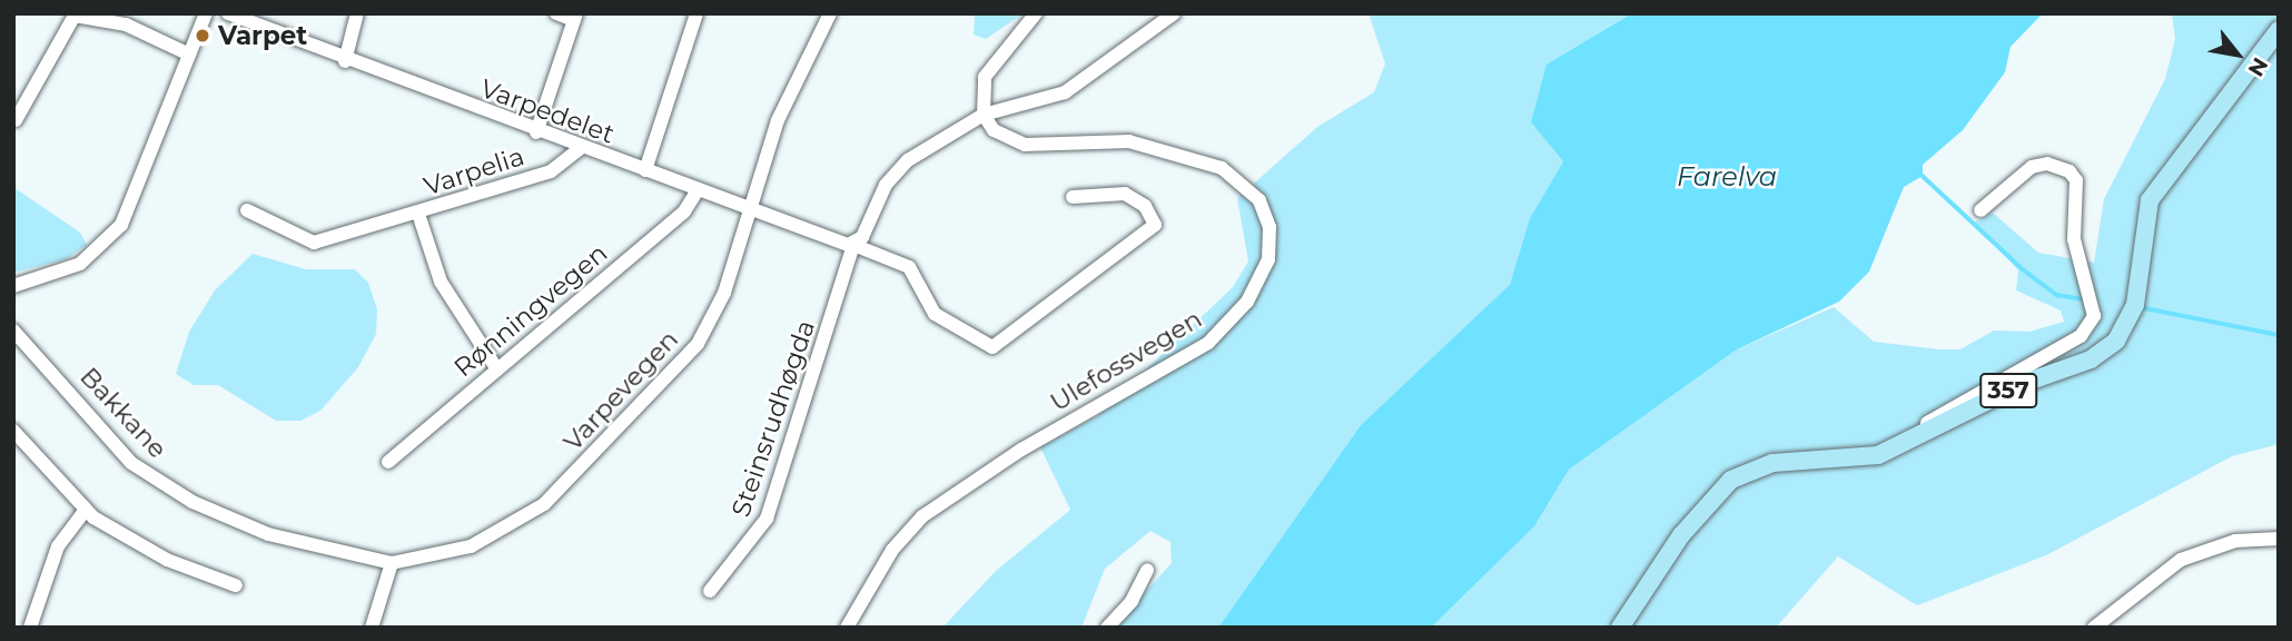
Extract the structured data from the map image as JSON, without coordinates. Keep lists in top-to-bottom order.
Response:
{
  "streets": {
    "main road": ["357"],
    "street": [
      "Varpedelet",
      "Varpelia",
      "Rønningvegen",
      "Ulefossvegen",
      "Varpevegen",
      "Bakkane",
      "Steinsrudhøgda"
    ]
  },
  "crossings": [
    ["Varpedelet", "Varpelia"],
    ["Varpedelet", "Rønningvegen"],
    ["Varpedelet", "Varpevegen"],
    ["Varpedelet", "Steinsrudhøgda"],
    ["Varpelia", "Rønningvegen"],
    ["Varpevegen", "Bakkane"]
  ],
  "water": ["Farelva"],
  "places": ["Varpet"],
  "north": "bottom right"
}
